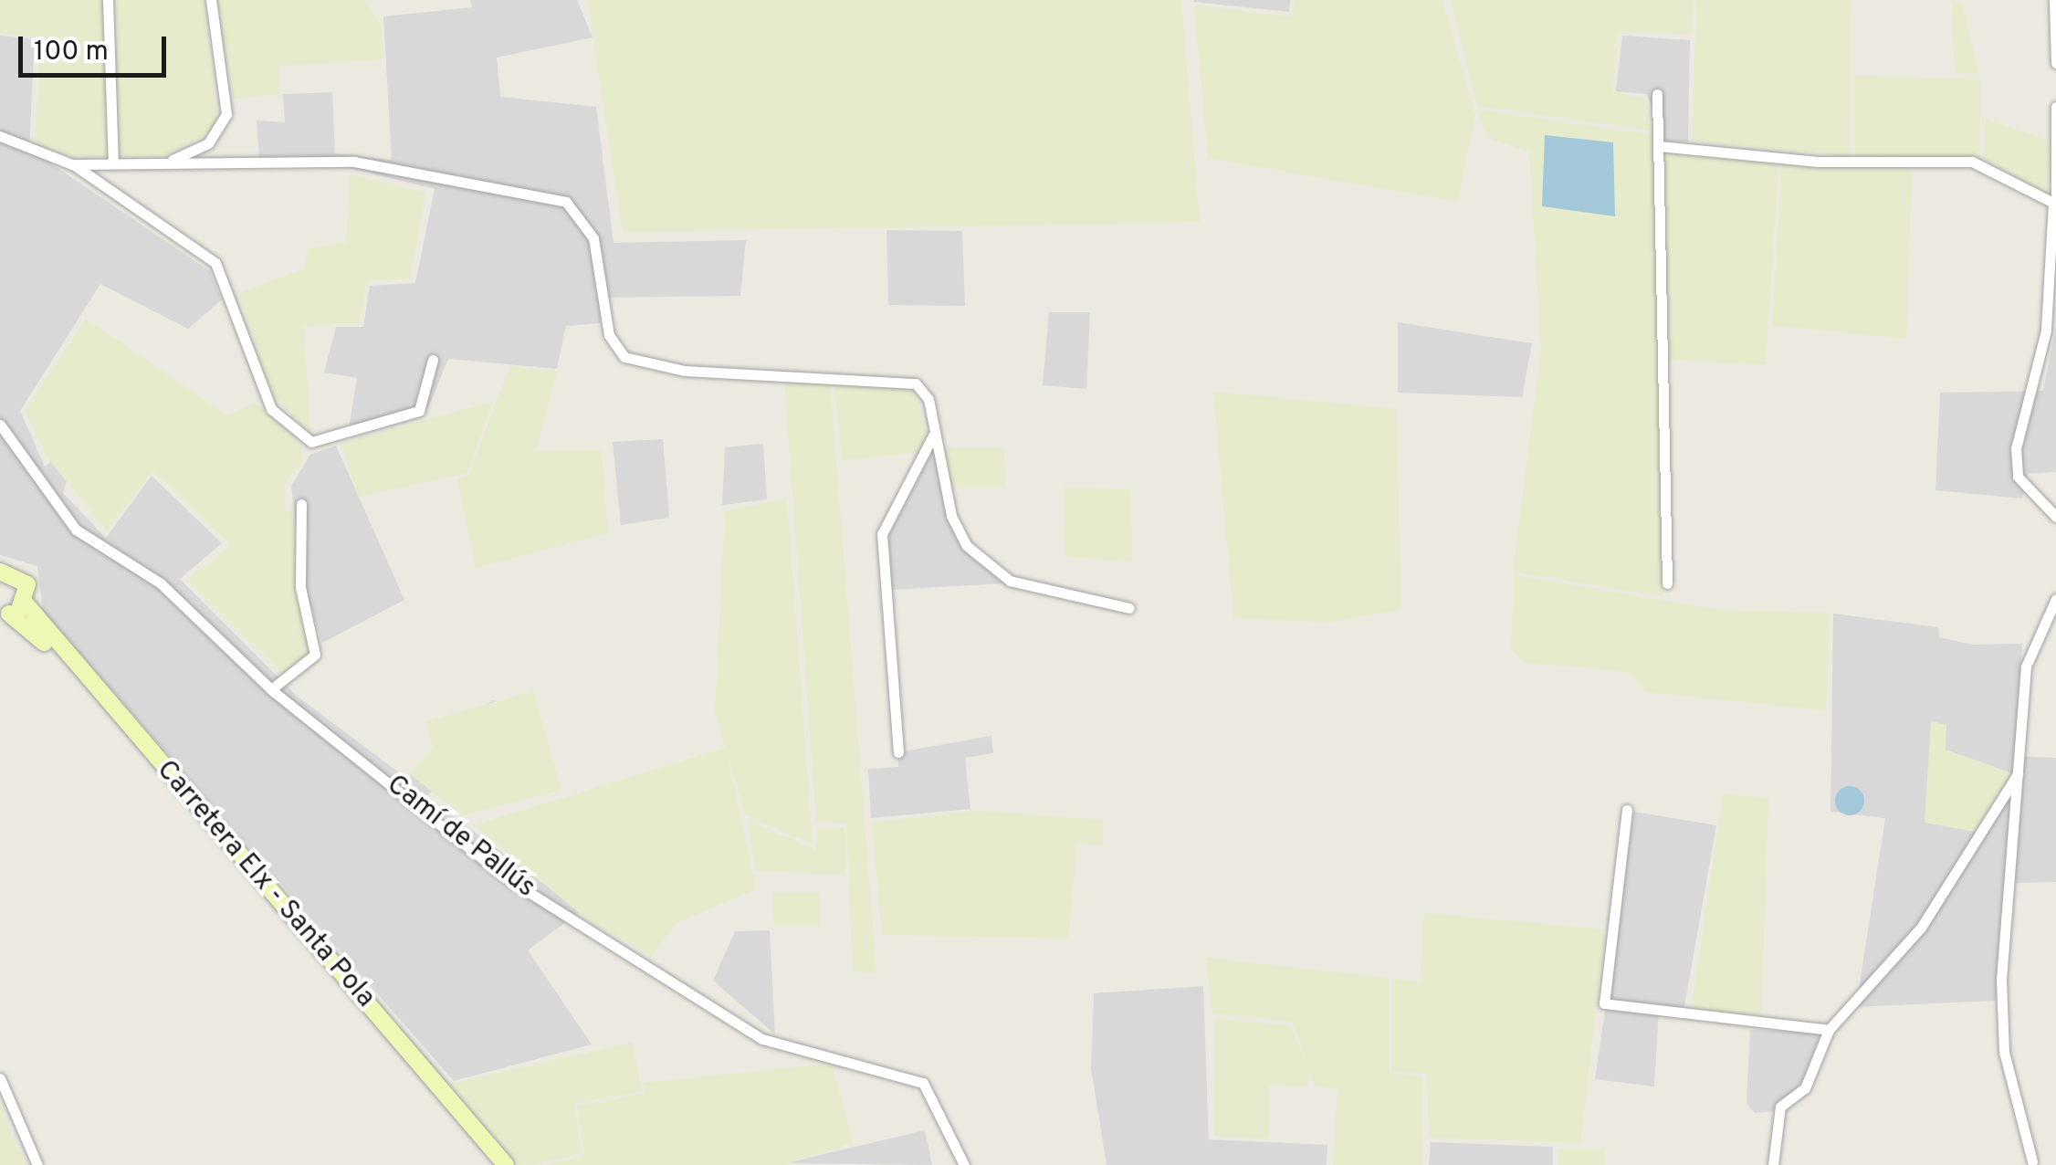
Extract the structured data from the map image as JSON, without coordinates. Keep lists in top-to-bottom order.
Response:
{
  "streets": {
    "main road": ["Carretera Elx - Santa Pola"],
    "street": ["Camí de Pallús"]
  },
  "scale_bar": "100 m"
}
